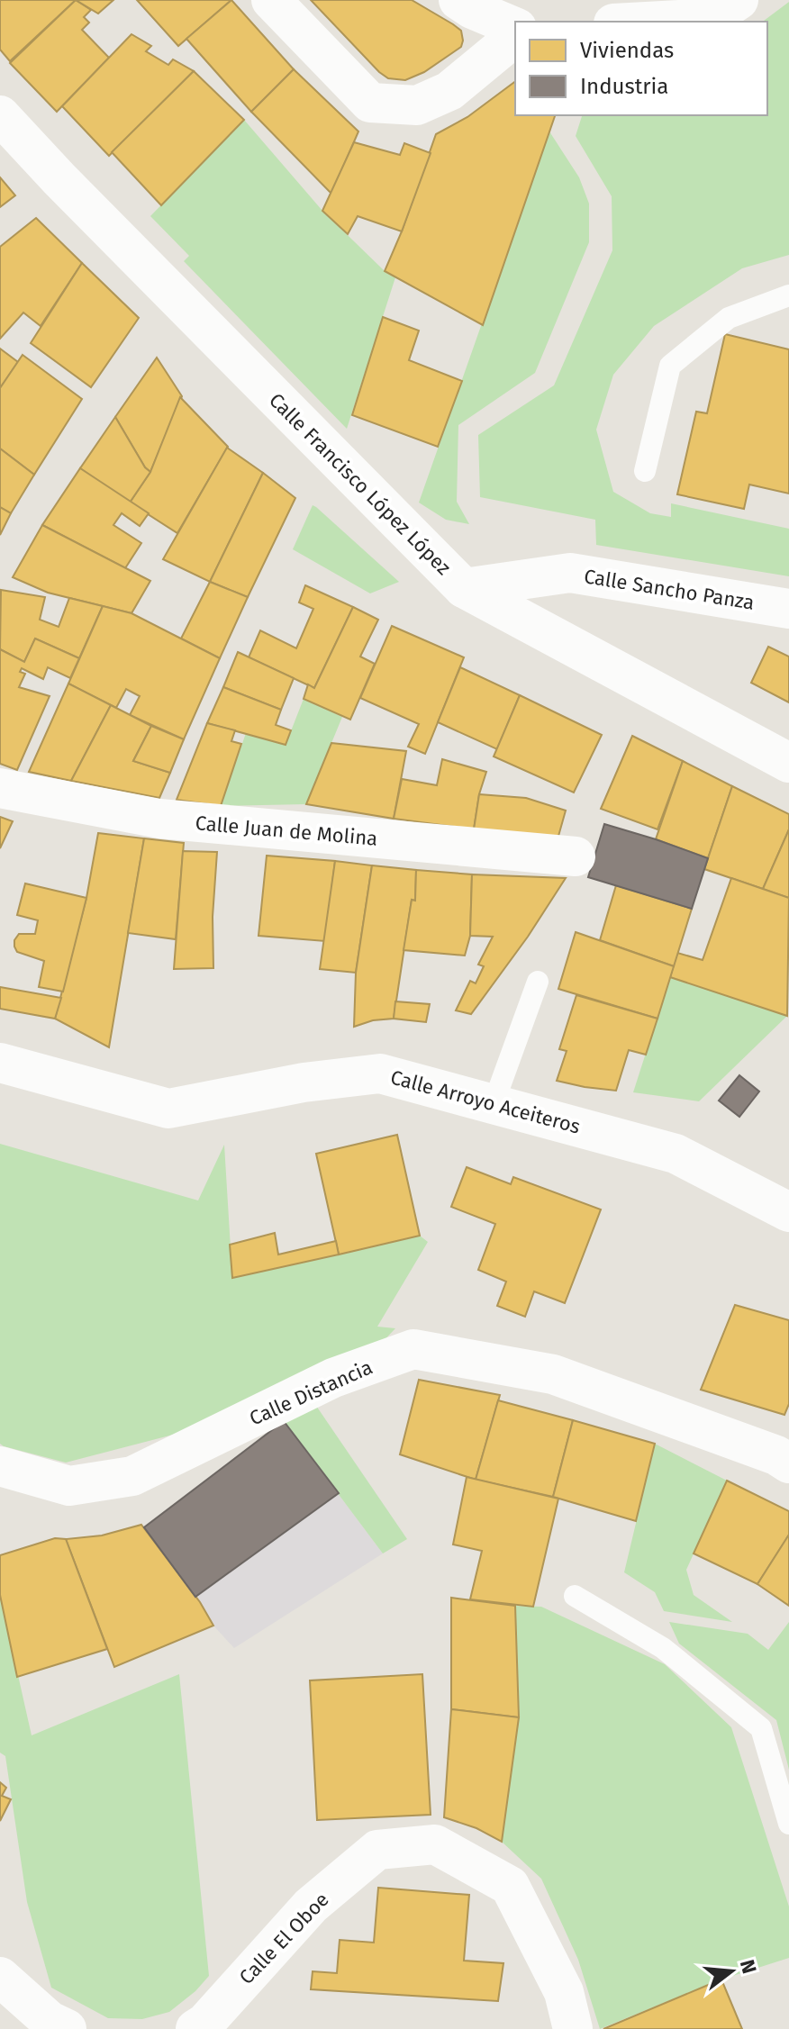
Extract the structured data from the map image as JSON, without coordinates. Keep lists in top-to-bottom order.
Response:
{
  "streets": {
    "street": [
      "Calle Francisco López López",
      "Calle Sancho Panza",
      "Calle Juan de Molina",
      "Calle Arroyo Aceiteros",
      "Calle Distancia",
      "Calle El Oboe"
    ]
  },
  "crossings": [
    ["Calle Francisco López López", "Calle Sancho Panza"]
  ],
  "legend": ["Viviendas", "Industria"],
  "north": "right"
}
